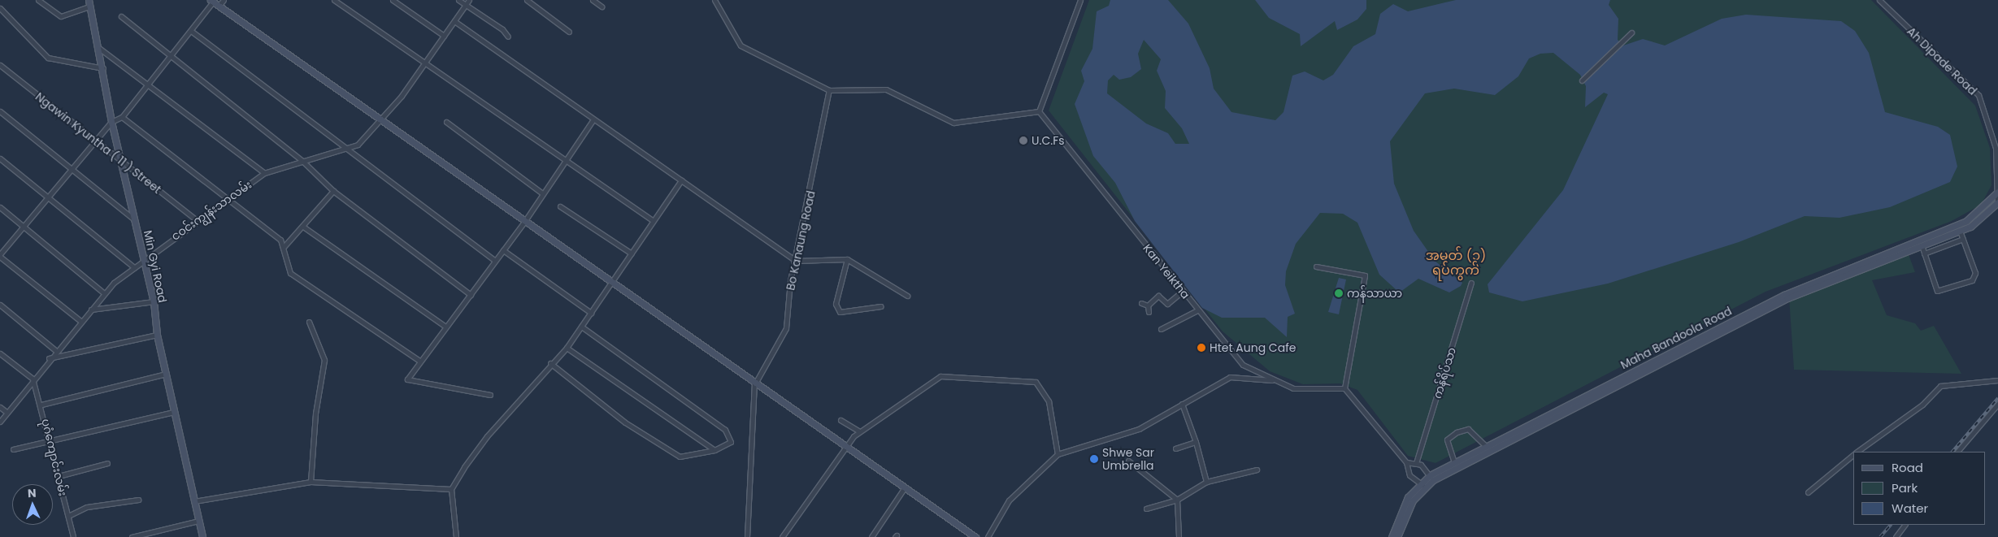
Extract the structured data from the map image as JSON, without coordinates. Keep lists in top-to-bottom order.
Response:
{
  "streets": {
    "main road": ["Min Gyi Road", "Maha Bandoola Road"],
    "street": [
      "Ah Dipade Road",
      "Ngawin Kyuntha ( 11 ) Street",
      "ငဝင်းကျွန်းသာလမ်း",
      "Bo Kanaung Road",
      "Kan Yeiktha",
      "ကန်ရိပ်သာ",
      "ပုဂံကျောင်းလမ်း"
    ]
  },
  "crossings": [
    ["Ah Dipade Road", "Maha Bandoola Road"],
    ["Ngawin Kyuntha ( 11 ) Street", "ငဝင်းကျွန်းသာလမ်း"],
    ["Ngawin Kyuntha ( 11 ) Street", "Min Gyi Road"],
    ["ငဝင်းကျွန်းသာလမ်း", "Min Gyi Road"],
    ["ငဝင်းကျွန်းသာလမ်း", "ပုဂံကျောင်းလမ်း"]
  ],
  "districts": ["အမှတ် (၃) ရပ်ကွက်"],
  "places": [
    "U.C.Fs",
    "ကန်သာယာ",
    "Htet Aung Cafe",
    "Shwe Sar Umbrella"
  ],
  "legend": ["Road", "Park", "Water"],
  "north": "top"
}
